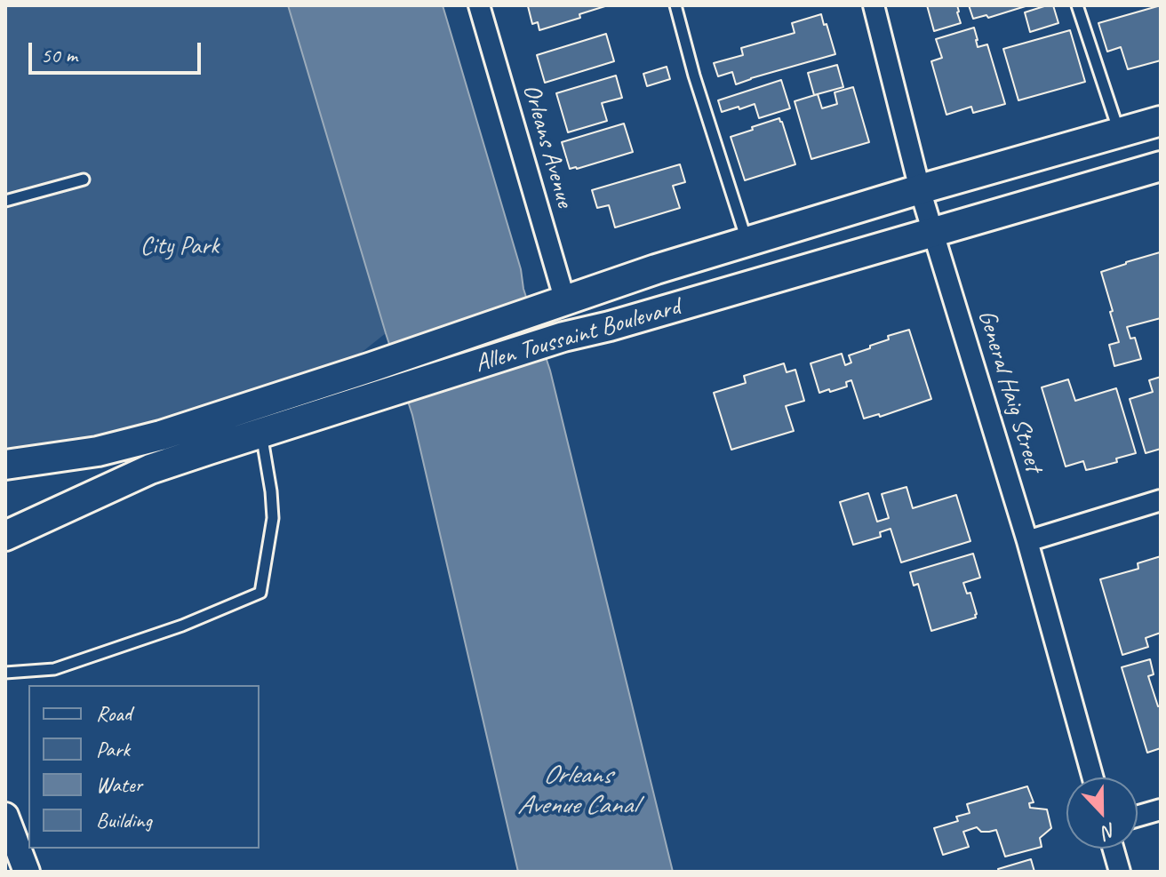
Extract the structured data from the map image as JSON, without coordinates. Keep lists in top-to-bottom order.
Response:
{
  "streets": {
    "main road": ["Allen Toussaint Boulevard"],
    "street": ["Orleans Avenue", "General Haig Street"]
  },
  "crossings": [
    ["Orleans Avenue", "Allen Toussaint Boulevard"],
    ["Allen Toussaint Boulevard", "General Haig Street"]
  ],
  "water": ["Orleans Avenue Canal"],
  "parks": ["City Park"],
  "legend": [
    "Road",
    "Park",
    "Water",
    "Building"
  ],
  "scale_bar": "50 m",
  "north": "bottom"
}
